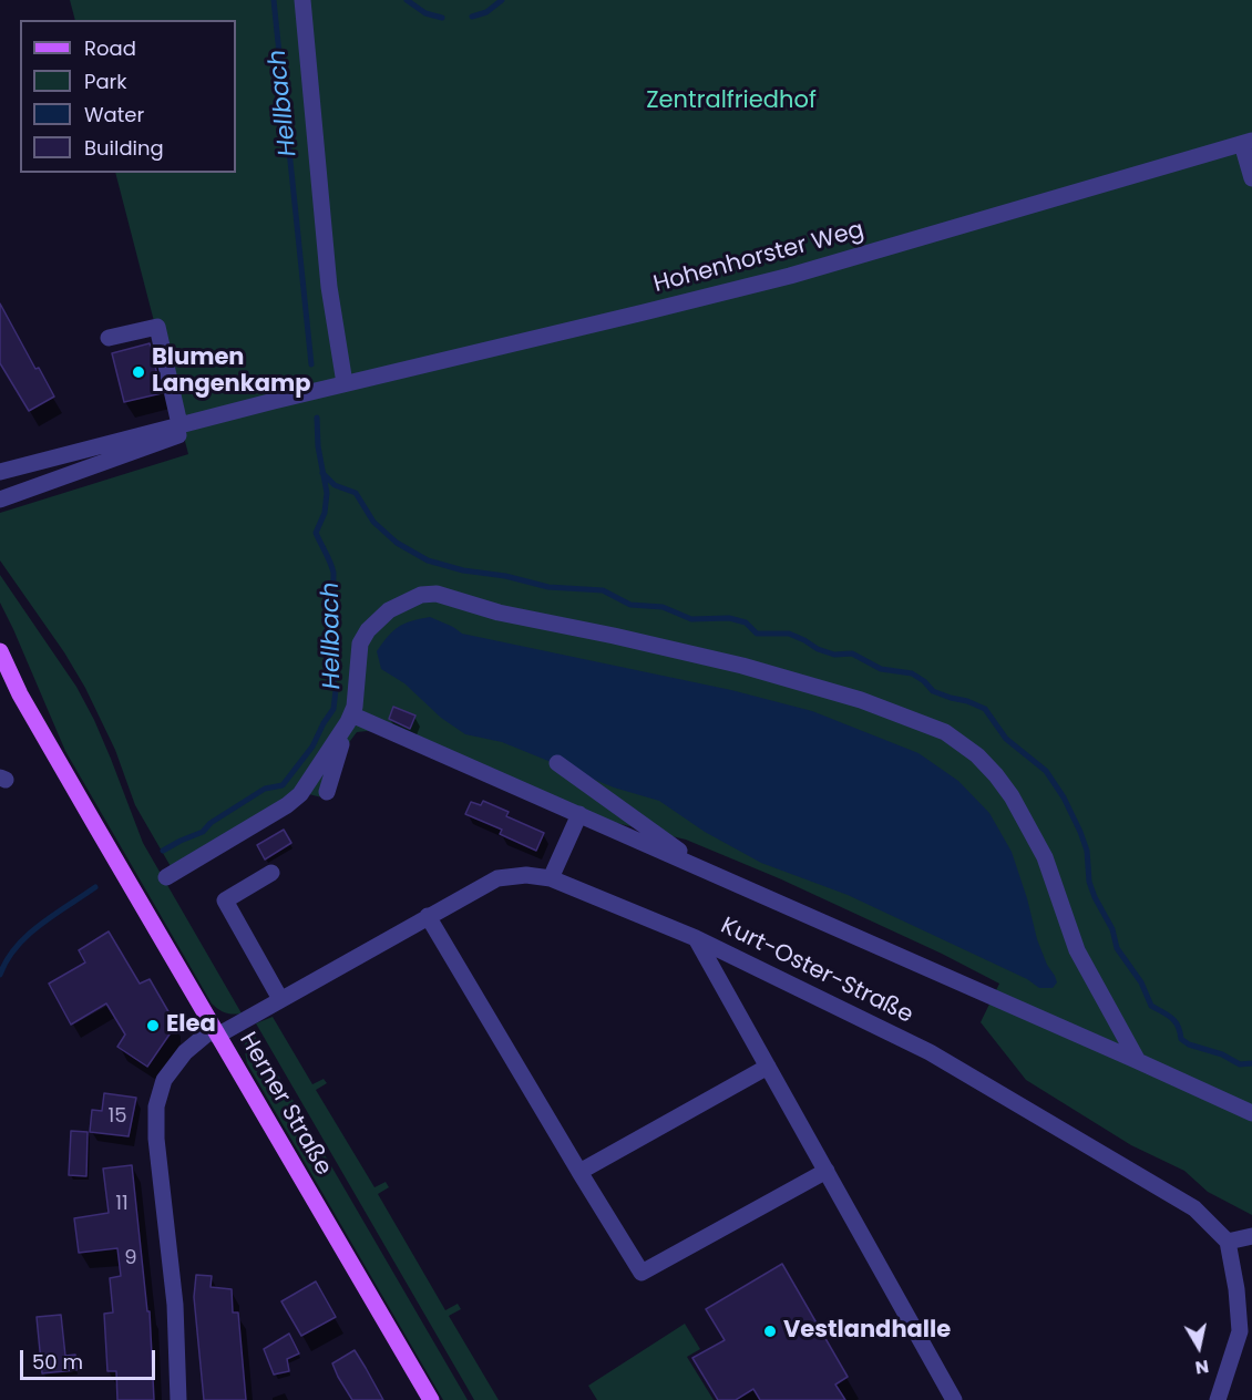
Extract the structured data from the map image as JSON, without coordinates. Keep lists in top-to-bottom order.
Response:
{
  "streets": {
    "main road": ["Herner Straße"],
    "street": ["Hohenhorster Weg", "Kurt-Oster-Straße"]
  },
  "crossings": [
    ["Kurt-Oster-Straße", "Herner Straße"]
  ],
  "water": ["Hellbach"],
  "parks": ["Zentralfriedhof"],
  "places": ["Blumen Langenkamp", "Elea", "Vestlandhalle"],
  "house_numbers": ["15", "11", "9"],
  "legend": [
    "Road",
    "Park",
    "Water",
    "Building"
  ],
  "scale_bar": "50 m",
  "north": "bottom"
}
